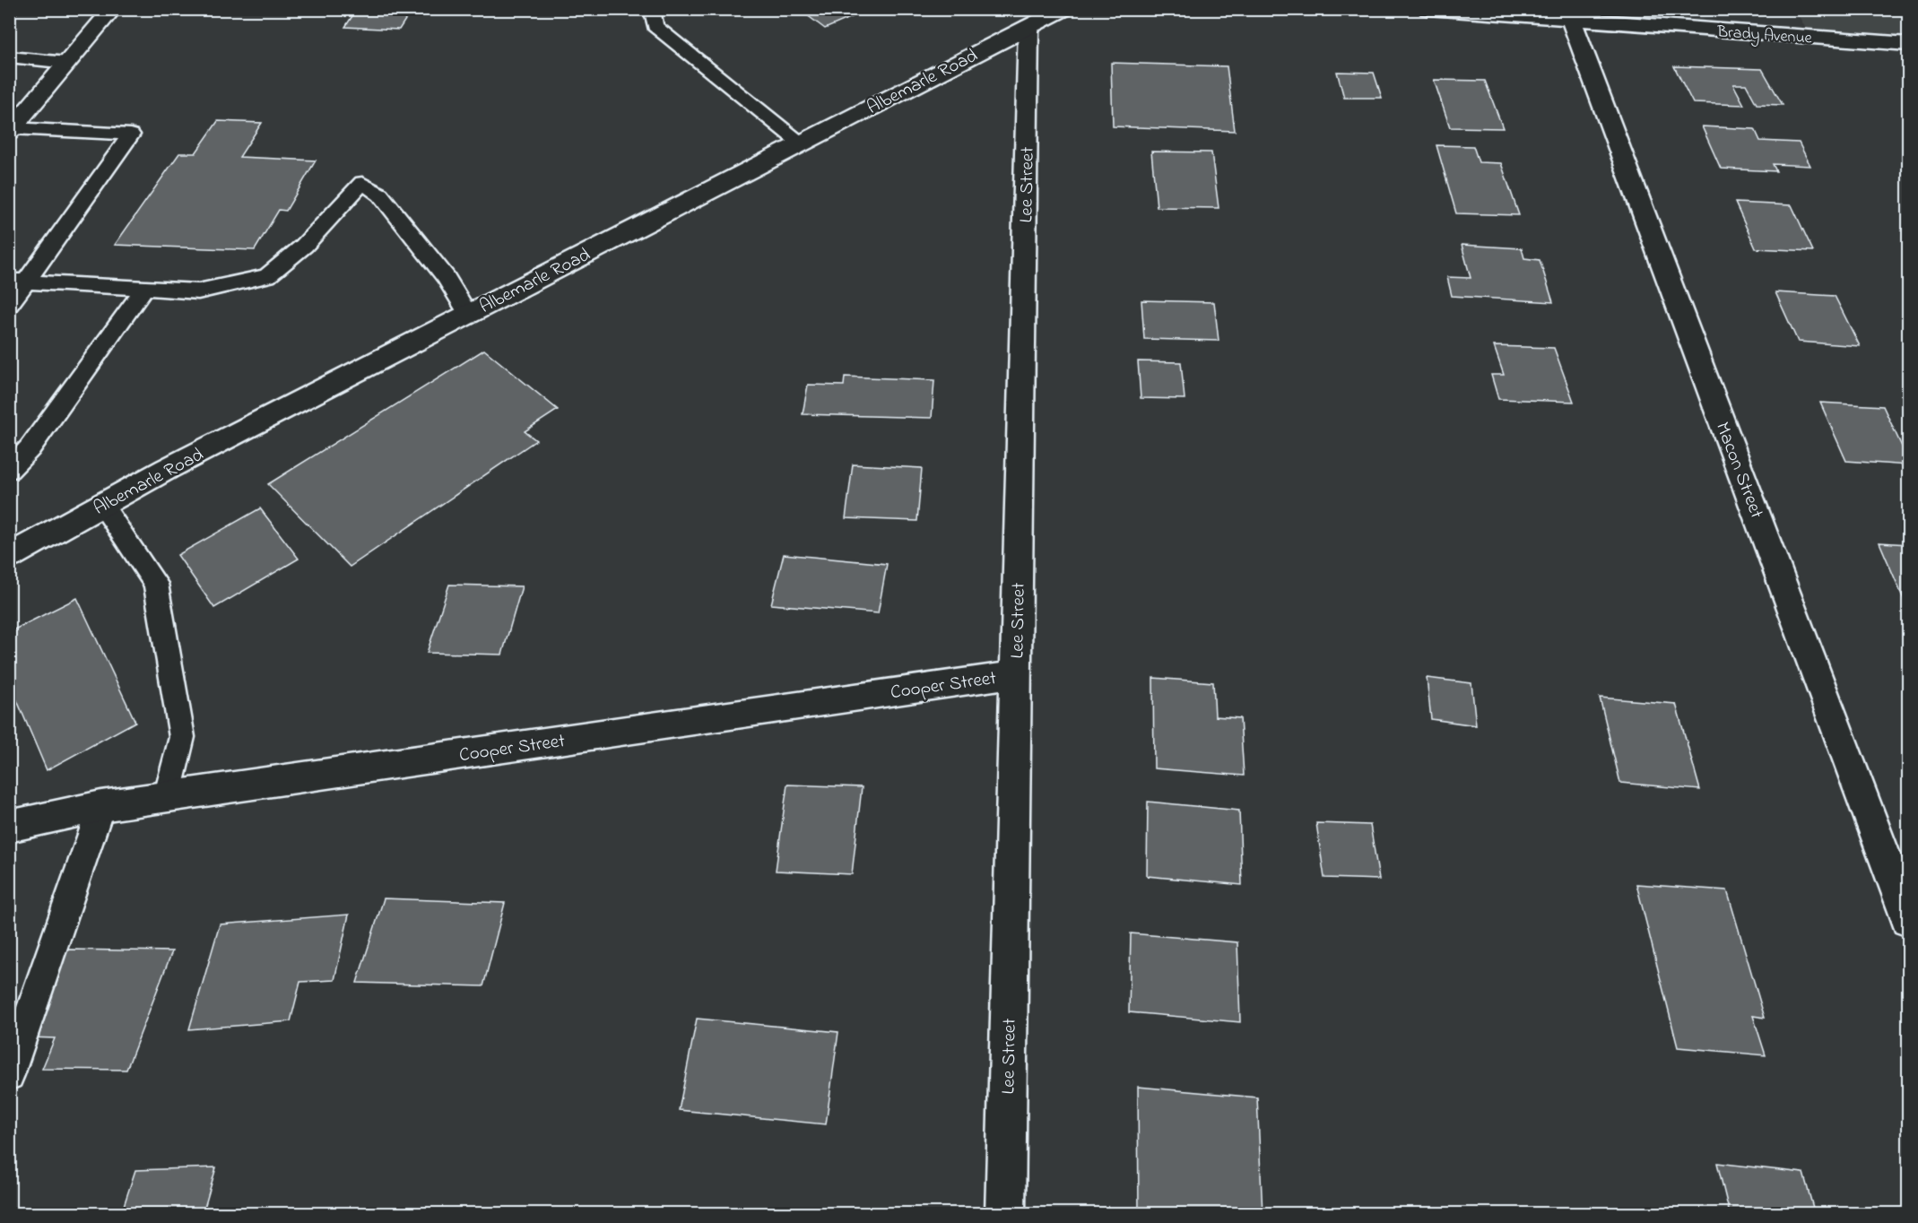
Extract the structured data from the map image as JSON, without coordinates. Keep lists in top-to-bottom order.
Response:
{
  "streets": {
    "street": [
      "Brady Avenue",
      "Albemarle Road",
      "Lee Street",
      "Macon Street",
      "Cooper Street"
    ]
  },
  "crossings": [
    ["Brady Avenue", "Macon Street"],
    ["Albemarle Road", "Lee Street"],
    ["Lee Street", "Cooper Street"]
  ]
}
